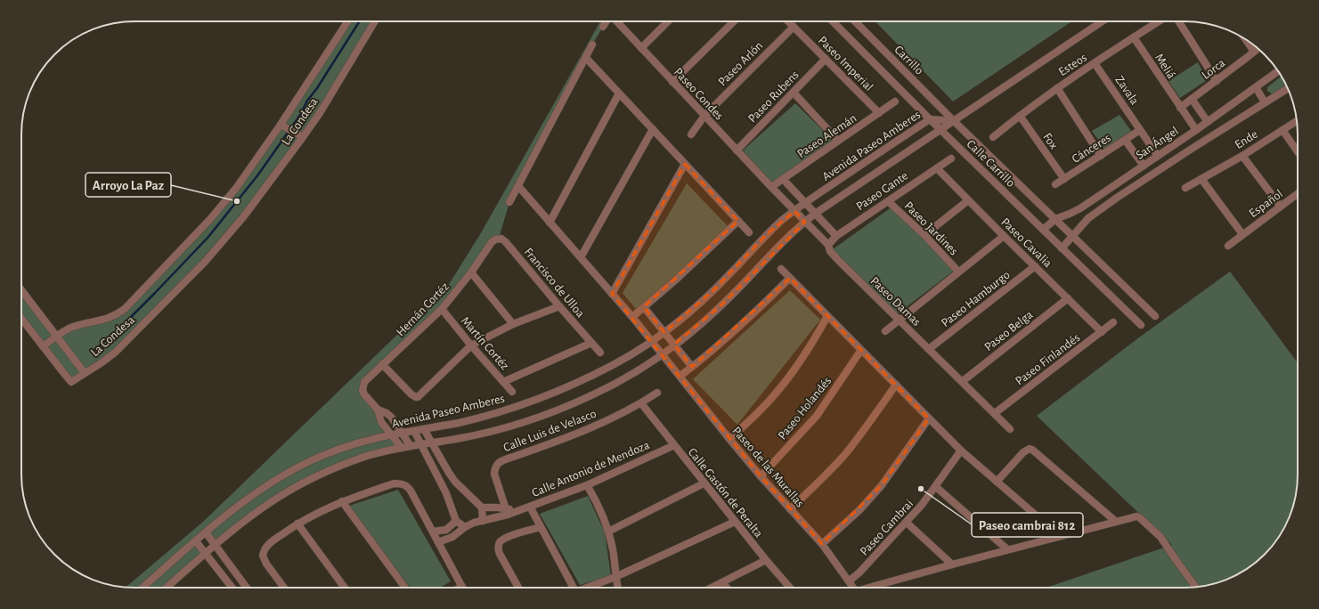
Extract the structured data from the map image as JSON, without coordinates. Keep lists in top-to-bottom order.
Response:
{
  "streets": {
    "street": [
      "Carrillo",
      "Paseo Arlón",
      "Paseo Imperial",
      "Esteos",
      "Meliá",
      "Lorca",
      "Zavala",
      "Paseo Condes",
      "Paseo Rubens",
      "La Condesa",
      "Paseo Alemán",
      "Ende",
      "Fox",
      "San Ángel",
      "Avenida Paseo Amberes",
      "Cánceres",
      "Calle Carrillo",
      "Paseo Gante",
      "Español",
      "Paseo Jardines",
      "Paseo Cavalia",
      "Francisco de Ulloa",
      "Paseo Hamburgo",
      "Paseo Damas",
      "Hernán Cortéz",
      "Paseo Belga",
      "Martín Cortéz",
      "Paseo Finlandés",
      "Paseo Holandés",
      "Calle Luis de Velasco",
      "Paseo de las Murallas",
      "Calle Antonio de Mendoza",
      "Calle Gastón de Peralta",
      "Paseo Cambrai"
    ]
  },
  "crossings": [
    ["Carrillo", "Avenida Paseo Amberes"],
    ["Carrillo", "Calle Carrillo"],
    ["Paseo Arlón", "Paseo Imperial"],
    ["Paseo Arlón", "Paseo Condes"],
    ["Paseo Imperial", "Paseo Rubens"],
    ["Paseo Imperial", "Paseo Alemán"],
    ["Esteos", "Meliá"],
    ["Esteos", "Zavala"],
    ["Esteos", "Fox"],
    ["Meliá", "Lorca"],
    ["Meliá", "San Ángel"],
    ["Zavala", "San Ángel"],
    ["Zavala", "Cánceres"],
    ["Paseo Condes", "Paseo Rubens"],
    ["Paseo Condes", "Paseo Alemán"],
    ["Paseo Condes", "Paseo Damas"],
    ["Paseo Alemán", "Paseo Damas"],
    ["Fox", "Cánceres"],
    ["San Ángel", "Calle Carrillo"],
    ["Avenida Paseo Amberes", "Calle Carrillo"],
    ["Avenida Paseo Amberes", "Paseo Damas"],
    ["Avenida Paseo Amberes", "Paseo de las Murallas"],
    ["Paseo Gante", "Paseo Jardines"],
    ["Paseo Gante", "Paseo Cavalia"],
    ["Paseo Gante", "Paseo Damas"],
    ["Paseo Cavalia", "Paseo Hamburgo"],
    ["Paseo Cavalia", "Paseo Belga"],
    ["Paseo Cavalia", "Paseo Finlandés"],
    ["Francisco de Ulloa", "Hernán Cortéz"],
    ["Paseo Hamburgo", "Paseo Damas"],
    ["Paseo Damas", "Paseo Belga"],
    ["Paseo Damas", "Paseo Finlandés"],
    ["Hernán Cortéz", "Martín Cortéz"],
    ["Paseo Holandés", "Paseo de las Murallas"],
    ["Calle Luis de Velasco", "Calle Antonio de Mendoza"],
    ["Calle Luis de Velasco", "Calle Gastón de Peralta"],
    ["Paseo de las Murallas", "Paseo Cambrai"],
    ["Calle Antonio de Mendoza", "Calle Gastón de Peralta"]
  ],
  "places": ["Arroyo La Paz", "Paseo cambrai 812"]
}
